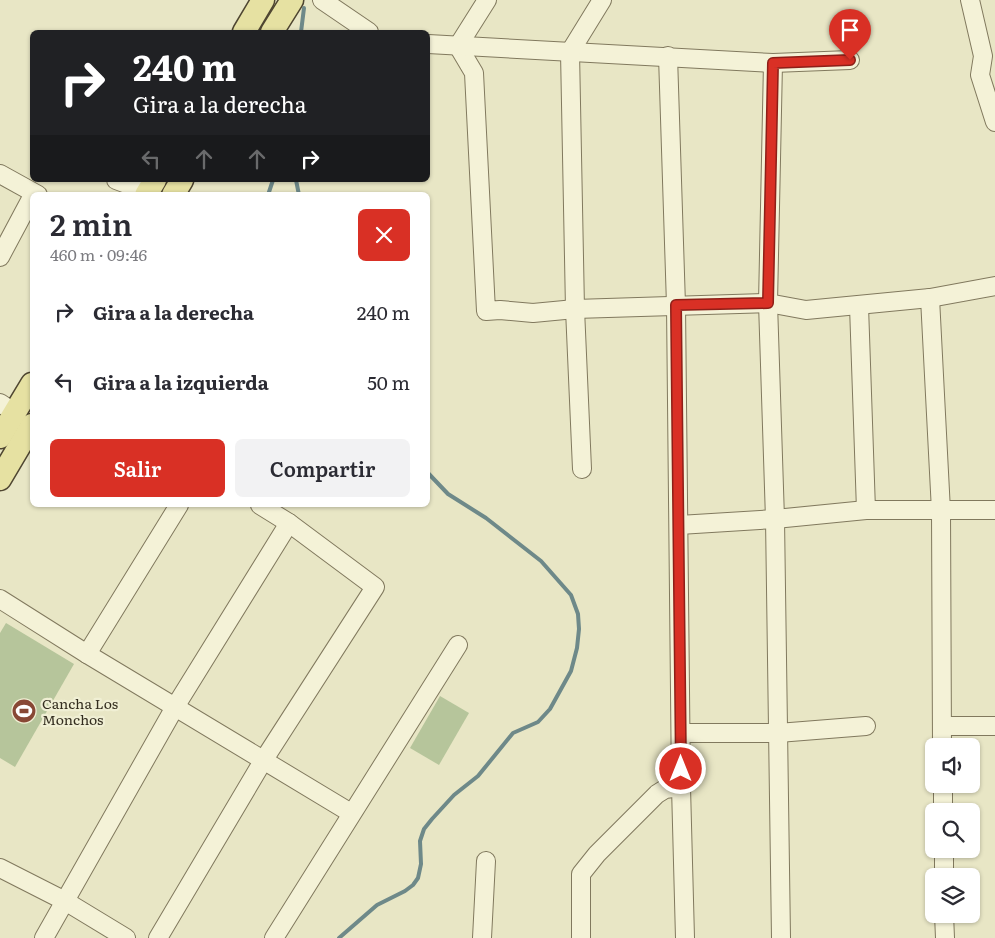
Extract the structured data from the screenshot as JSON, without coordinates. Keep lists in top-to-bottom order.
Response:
{
  "places": {
    "sports": ["Cancha Los Monchos"]
  },
  "page": {
    "turn": ["240 m", "Gira a la derecha"],
    "heading": ["2 min", "460 m · 09:46"],
    "list": [
      {
        "name": "Gira a la derecha",
        "value": "240 m"
      },
      {
        "name": "Gira a la izquierda",
        "value": "50 m"
      }
    ],
    "buttons": ["Salir", "Compartir"]
  }
}
